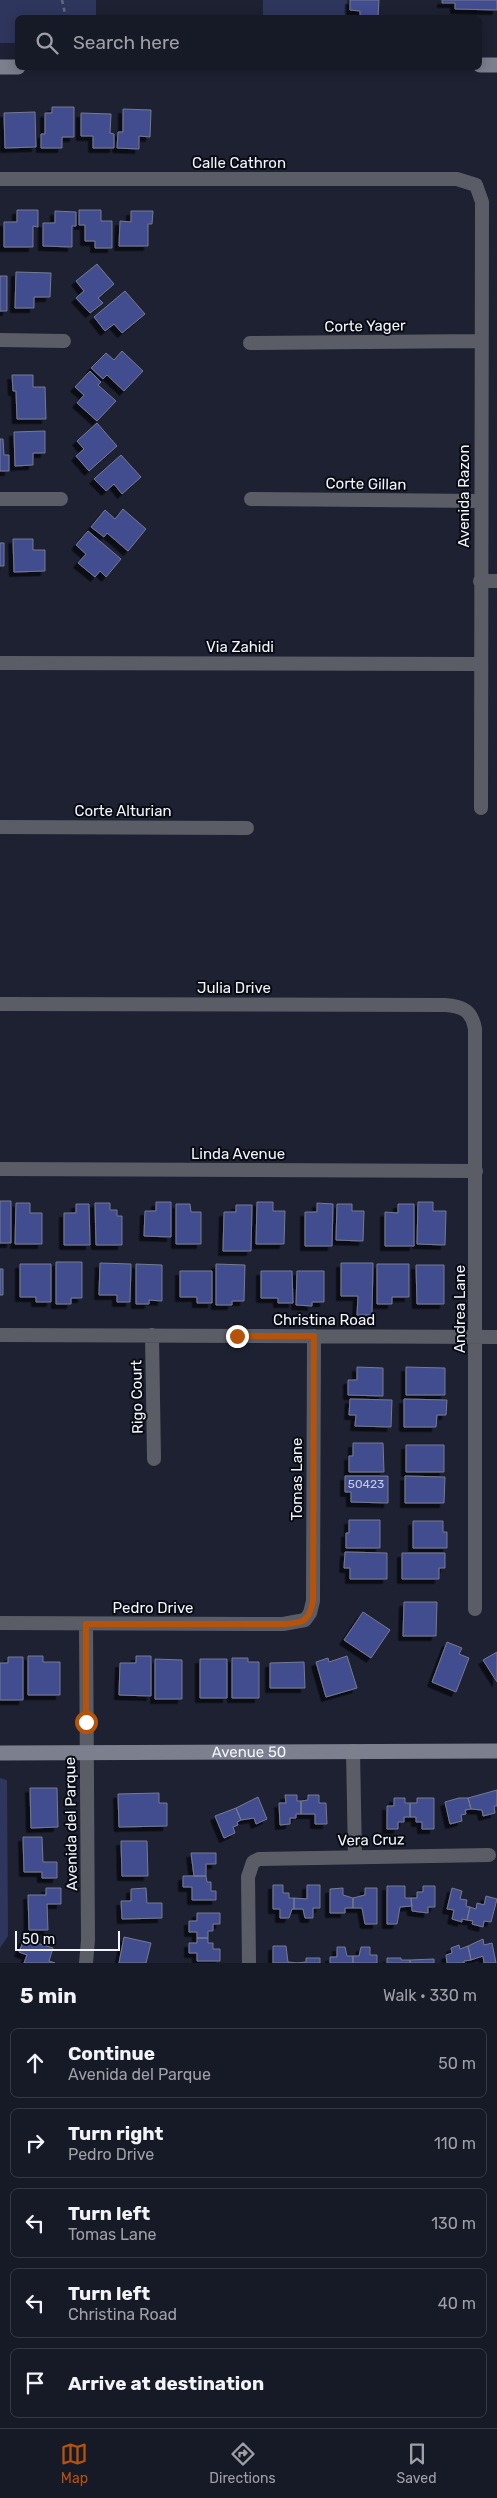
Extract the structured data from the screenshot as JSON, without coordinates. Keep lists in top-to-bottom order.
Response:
{
  "streets": {
    "main road": ["Avenue 50"],
    "street": [
      "Calle Cathron",
      "Corte Yager",
      "Corte Gillan",
      "Avenida Razon",
      "Via Zahidi",
      "Corte Alturian",
      "Julia Drive",
      "Linda Avenue",
      "Andrea Lane",
      "Christina Road",
      "Rigo Court",
      "Tomas Lane",
      "Pedro Drive",
      "Avenida del Parque",
      "Vera Cruz"
    ]
  },
  "crossings": [
    ["Calle Cathron", "Avenida Razon"],
    ["Corte Yager", "Avenida Razon"],
    ["Corte Gillan", "Avenida Razon"],
    ["Avenida Razon", "Via Zahidi"],
    ["Julia Drive", "Andrea Lane"],
    ["Linda Avenue", "Andrea Lane"],
    ["Andrea Lane", "Christina Road"],
    ["Christina Road", "Rigo Court"],
    ["Christina Road", "Tomas Lane"],
    ["Tomas Lane", "Pedro Drive"],
    ["Pedro Drive", "Avenida del Parque"],
    ["Avenue 50", "Avenida del Parque"]
  ],
  "house_numbers": ["50423"],
  "scale_bar": "50 m",
  "page": {
    "search": "Search here",
    "scale": "50 m",
    "heading": ["5 min", "Walk · 330 m"],
    "list": [
      ["Continue", "Avenida del Parque", "50 m"],
      ["Turn right", "Pedro Drive", "110 m"],
      ["Turn left", "Tomas Lane", "130 m"],
      ["Turn left", "Christina Road", "40 m"],
      "Arrive at destination"
    ],
    "nav": ["Map", "Directions", "Saved"]
  }
}
